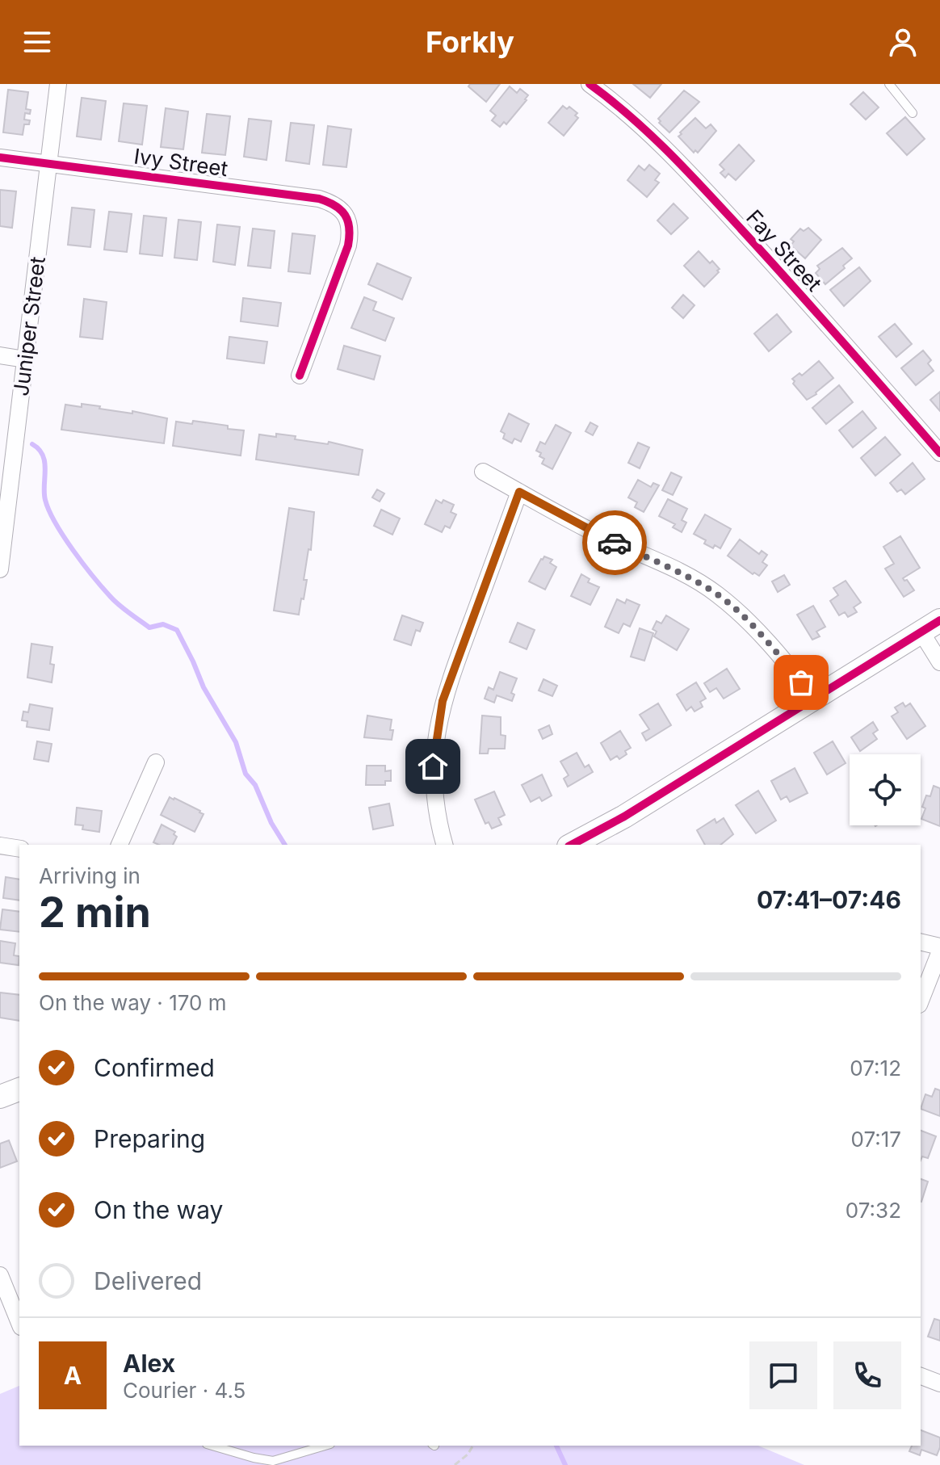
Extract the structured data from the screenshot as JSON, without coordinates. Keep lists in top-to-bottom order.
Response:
{
  "streets": {
    "street": ["Ivy Street", "Fay Street", "Juniper Street"]
  },
  "crossings": [
    ["Ivy Street", "Juniper Street"]
  ],
  "page": {
    "header": "Forkly",
    "heading": ["2 min", "Arriving in", "07:41–07:46"],
    "panel": ["Alex", "Courier · 4.5"],
    "bar": "On the way · 170 m",
    "list": [
      ["Confirmed", "07:12"],
      ["Preparing", "07:17"],
      ["On the way", "07:32"],
      "Delivered"
    ],
    "round": "A"
  }
}
